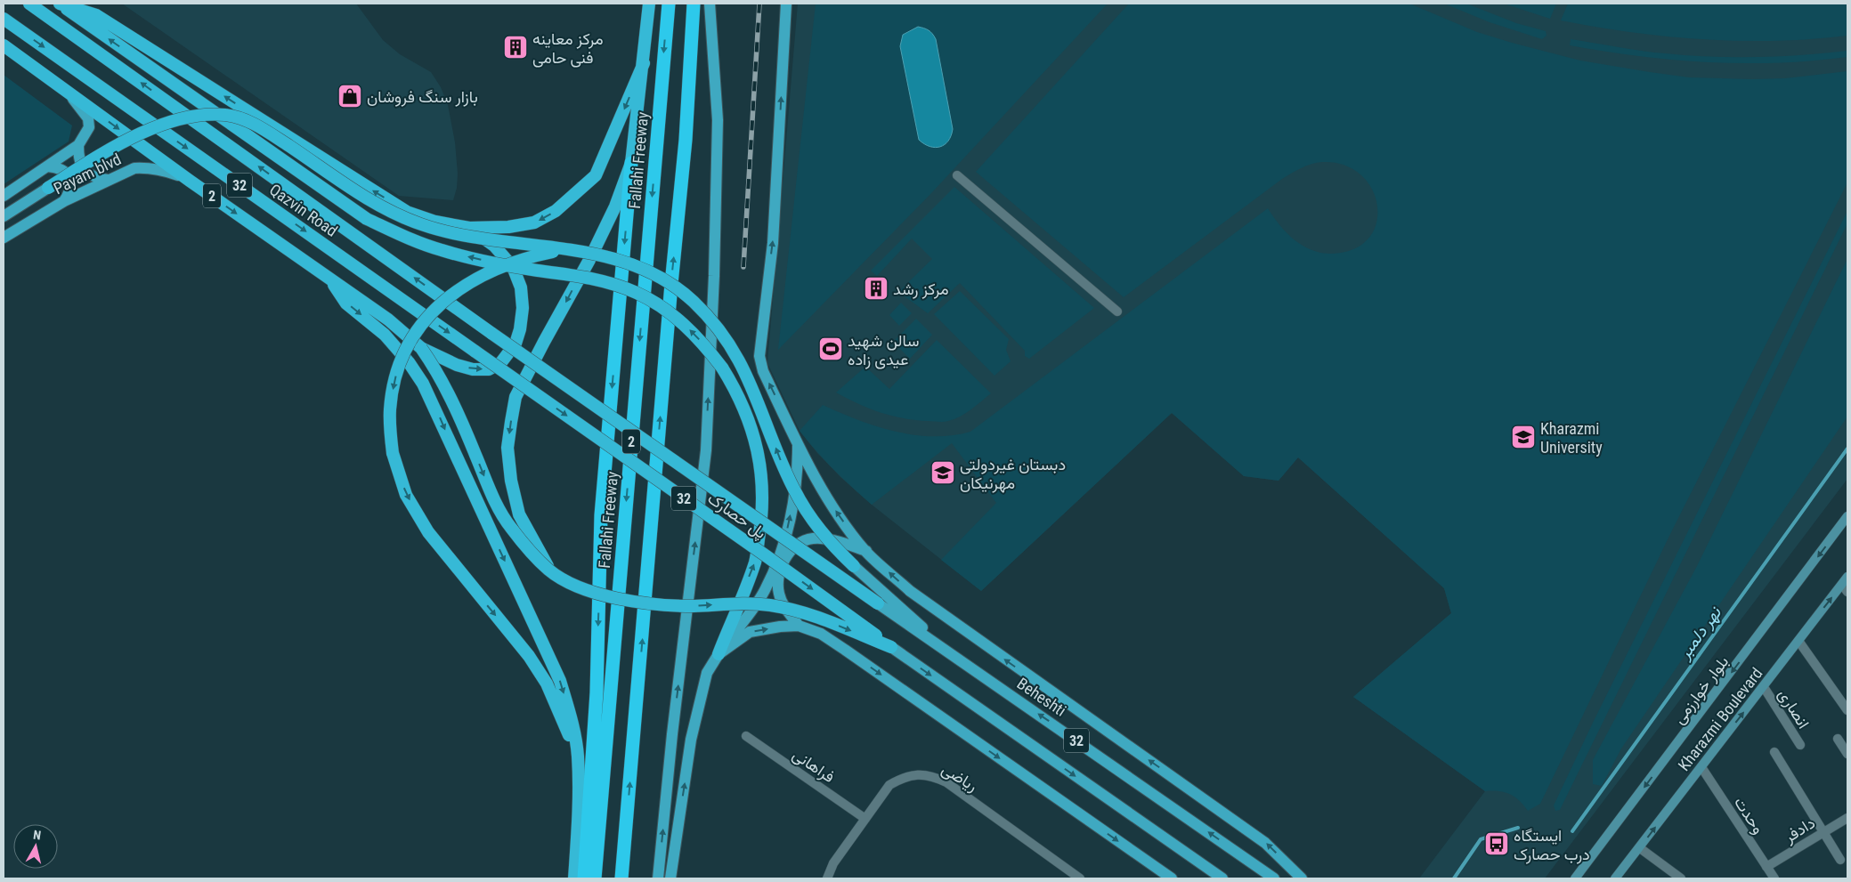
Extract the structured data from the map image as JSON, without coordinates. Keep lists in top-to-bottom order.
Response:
{
  "streets": {
    "highway": [
      "Fallahi Freeway",
      "32",
      "2",
      "Qazvin Road",
      "پل حصارک"
    ],
    "main road": [
      "Payam blvd",
      "بلوار خوارزمی",
      "Beheshti",
      "Kharazmi Boulevard"
    ],
    "street": [
      "انصاری",
      "فراهانی",
      "ریاضی",
      "وحدت",
      "دادفر"
    ]
  },
  "crossings": [
    ["Payam blvd", "2"],
    ["32", "پل حصارک"],
    ["Qazvin Road", "پل حصارک"],
    ["پل حصارک", "Beheshti"],
    ["انصاری", "Kharazmi Boulevard"],
    ["Kharazmi Boulevard", "وحدت"],
    ["فراهانی", "ریاضی"],
    ["وحدت", "دادفر"]
  ],
  "one_way": ["بلوار خوارزمی", "Kharazmi Boulevard"],
  "water": ["نهر دلمبر"],
  "places": {
    "building": ["مرکز معاینه فنی حامی", "مرکز رشد"],
    "shop": ["بازار سنگ فروشان"],
    "sports": ["سالن شهید عیدی زاده"],
    "school or university": ["Kharazmi University", "دبستان غیردولتی مهرنیکان"],
    "bus stop": ["ایستگاه درب حصارک"]
  },
  "north": "top"
}
